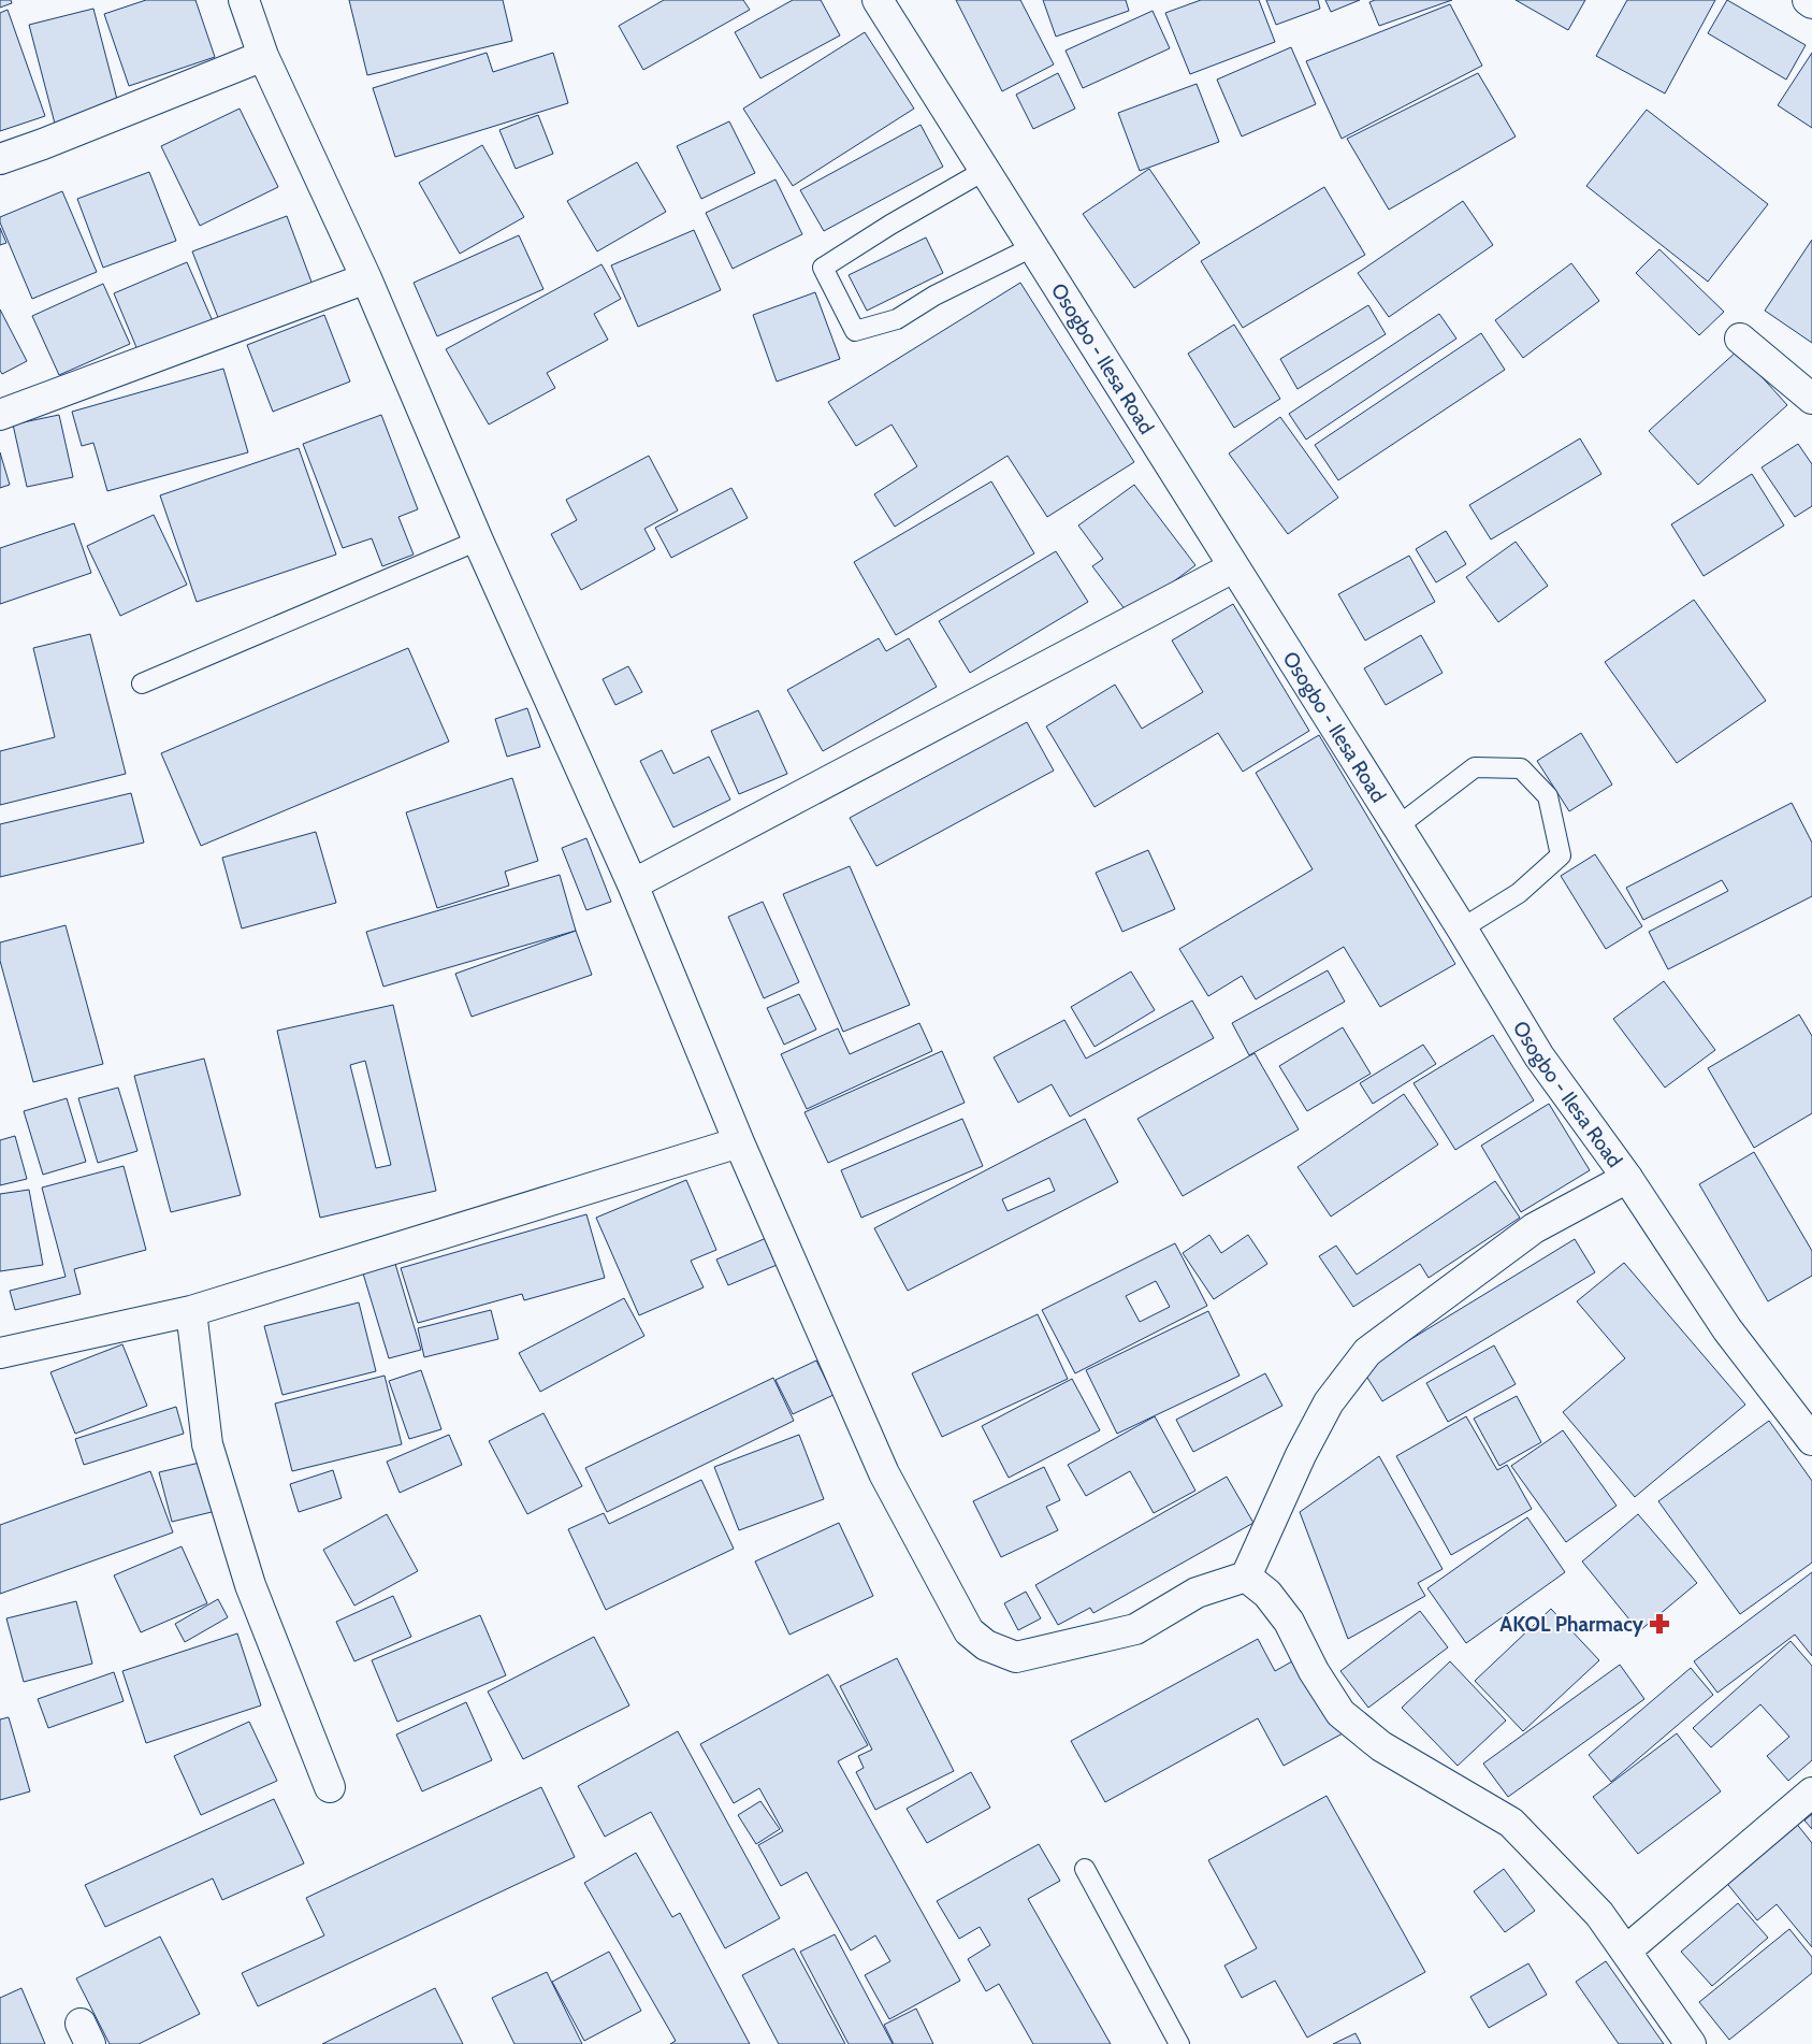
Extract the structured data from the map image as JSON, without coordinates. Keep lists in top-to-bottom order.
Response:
{
  "streets": {
    "street": ["Osogbo - Ilesa Road"]
  },
  "places": {
    "pharmacy": ["AKOL Pharmacy"]
  }
}
